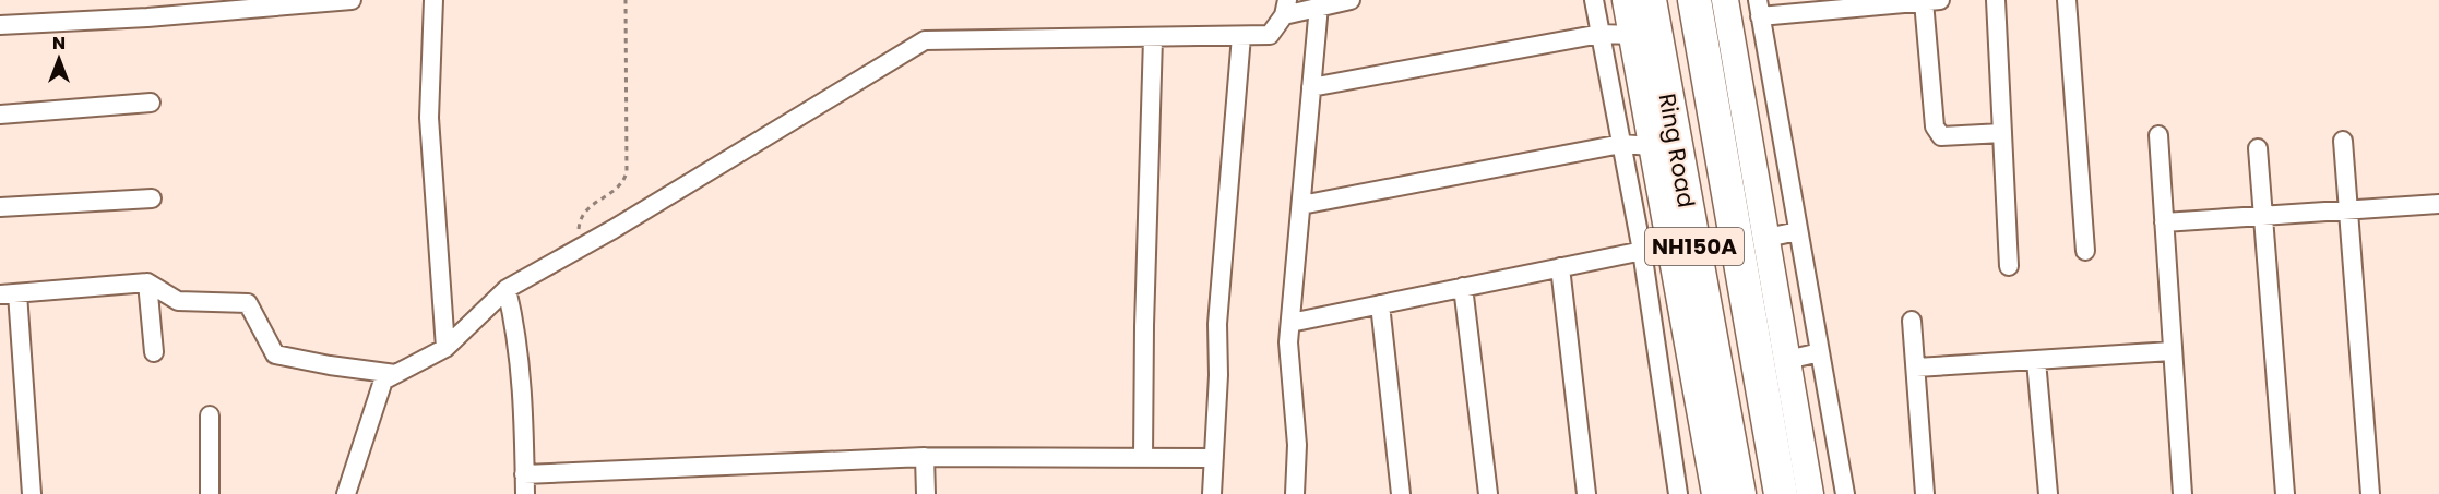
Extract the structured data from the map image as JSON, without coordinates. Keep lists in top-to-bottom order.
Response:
{
  "streets": {
    "highway": ["Ring Road", "NH150A"]
  },
  "north": "top"
}
